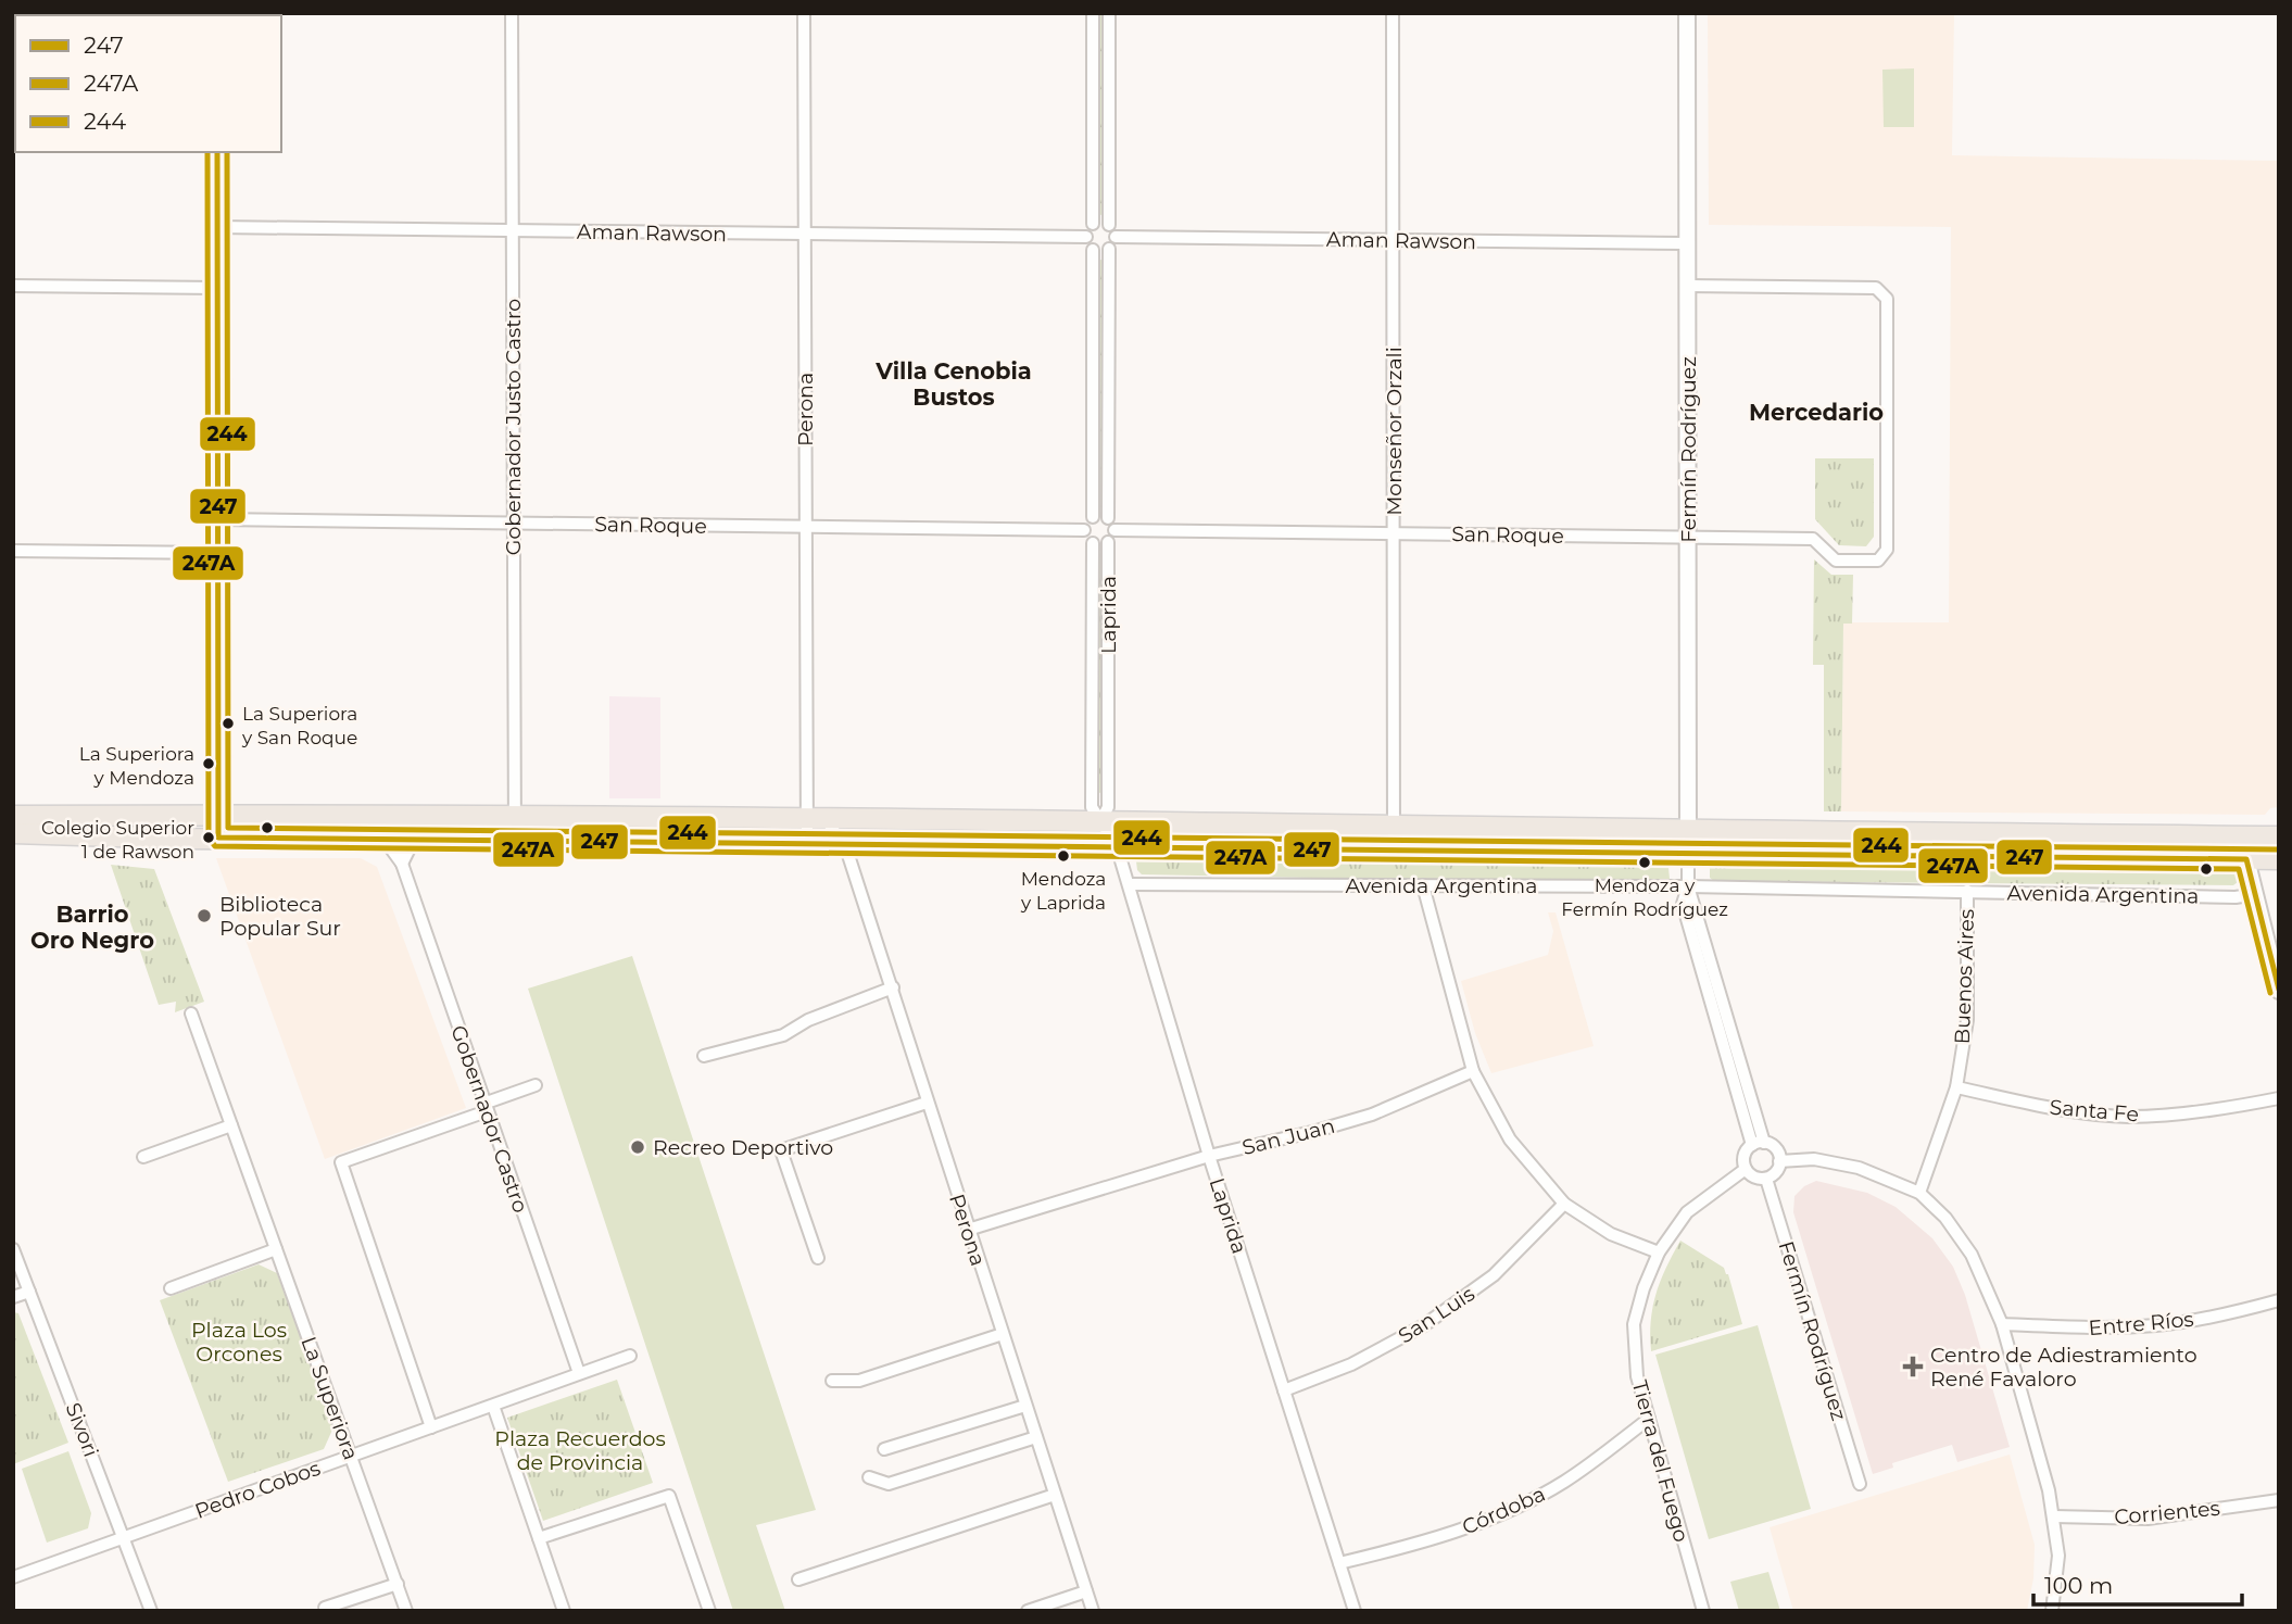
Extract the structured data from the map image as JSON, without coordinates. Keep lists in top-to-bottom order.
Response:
{
  "streets": {
    "street": [
      "Aman Rawson",
      "Perona",
      "Gobernador Justo Castro",
      "Monseñor Orzali",
      "Fermín Rodríguez",
      "San Roque",
      "Laprida",
      "Avenida Argentina",
      "Buenos Aires",
      "Santa Fe",
      "Gobernador Castro",
      "San Juan",
      "San Luis",
      "Entre Ríos",
      "La Superiora",
      "Sivori",
      "Tierra del Fuego",
      "Pedro Cobos",
      "Córdoba",
      "Corrientes"
    ]
  },
  "crossings": [
    ["Aman Rawson", "Perona"],
    ["Aman Rawson", "Gobernador Justo Castro"],
    ["Aman Rawson", "Monseñor Orzali"],
    ["Aman Rawson", "Fermín Rodríguez"],
    ["Perona", "San Roque"],
    ["Perona", "San Juan"],
    ["Gobernador Justo Castro", "San Roque"],
    ["Monseñor Orzali", "San Roque"],
    ["Fermín Rodríguez", "San Roque"],
    ["Fermín Rodríguez", "Avenida Argentina"],
    ["Fermín Rodríguez", "Tierra del Fuego"],
    ["San Roque", "Laprida"],
    ["Laprida", "Avenida Argentina"],
    ["Laprida", "San Juan"],
    ["Laprida", "San Luis"],
    ["Laprida", "Córdoba"],
    ["Avenida Argentina", "Buenos Aires"],
    ["Buenos Aires", "Santa Fe"],
    ["Gobernador Castro", "Pedro Cobos"],
    ["La Superiora", "Pedro Cobos"],
    ["Sivori", "Pedro Cobos"],
    ["Tierra del Fuego", "Córdoba"]
  ],
  "districts": ["Villa Cenobia Bustos", "Mercedario", "Barrio Oro Negro"],
  "parks": ["Plaza Los Orcones", "Plaza Recuerdos de Provincia"],
  "places": {
    "other": [
      "La Superiora y San Roque",
      "La Superiora y Mendoza",
      "Colegio Superior 1 de Rawson",
      "Mendoza y Laprida",
      "Mendoza y Fermín Rodríguez",
      "Biblioteca Popular Sur",
      "Recreo Deportivo"
    ],
    "health": ["Centro de Adiestramiento René Favaloro"]
  },
  "lines": ["transit line 247", "transit line 247A", "transit line 244"],
  "legend": ["247", "247A", "244"],
  "scale_bar": "100 m"
}
